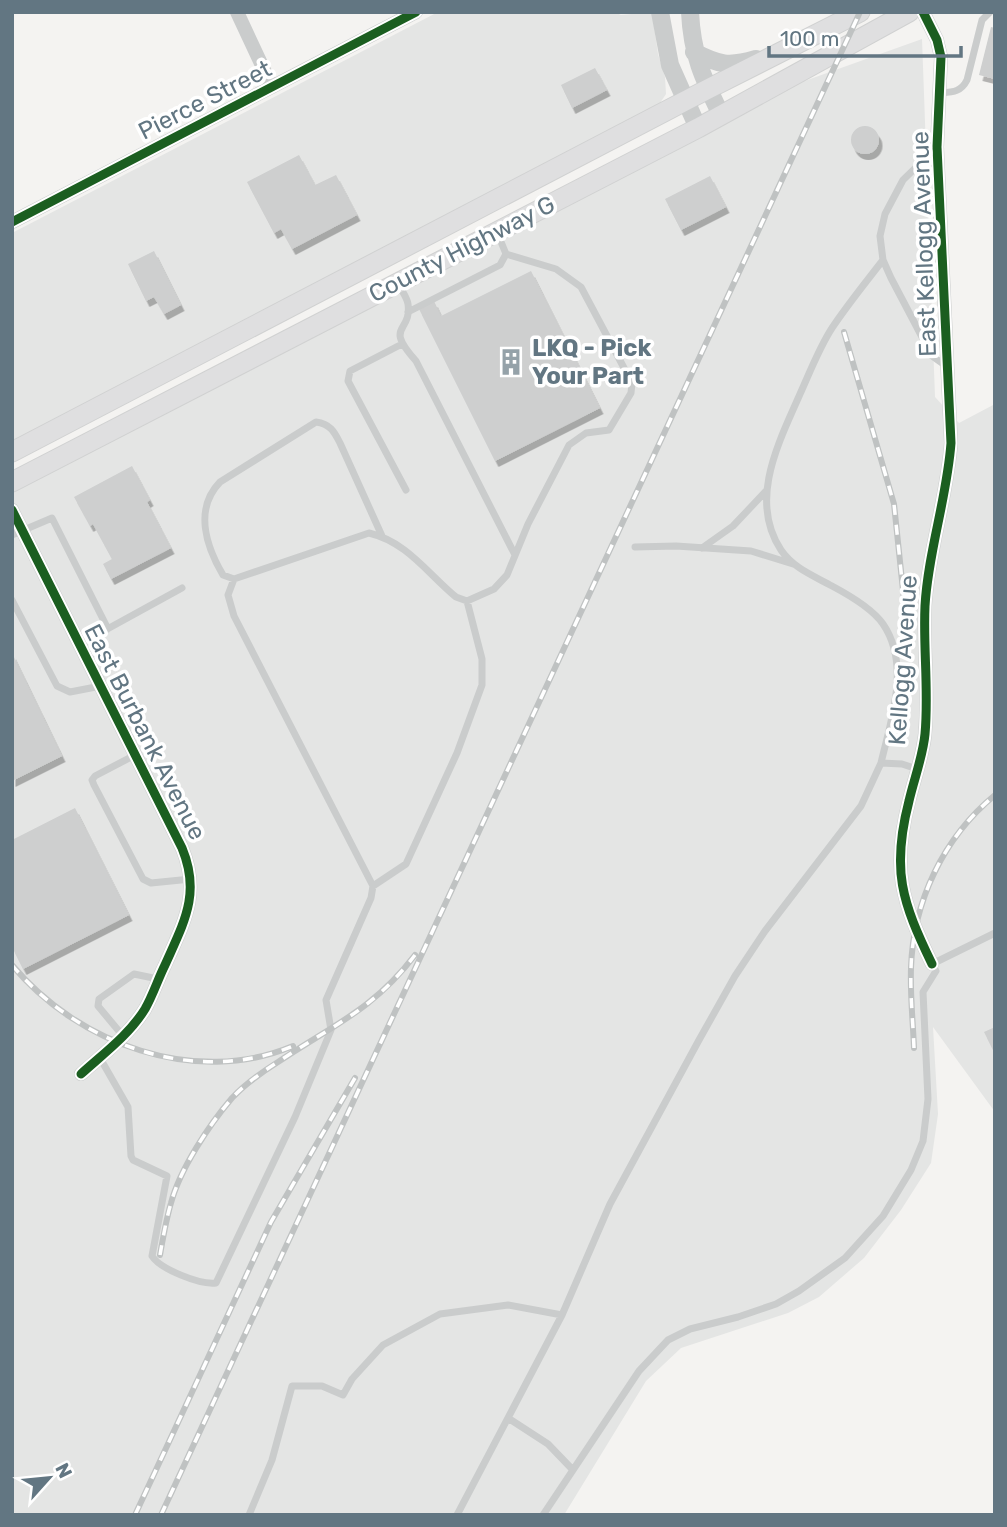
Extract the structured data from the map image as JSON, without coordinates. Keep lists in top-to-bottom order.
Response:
{
  "streets": {
    "main road": ["County Highway G"],
    "street": [
      "Pierce Street",
      "East Kellogg Avenue",
      "Kellogg Avenue",
      "East Burbank Avenue"
    ]
  },
  "crossings": [
    ["East Kellogg Avenue", "Kellogg Avenue"]
  ],
  "places": {
    "building": ["LKQ - Pick Your Part"]
  },
  "scale_bar": "100 m",
  "north": "top right"
}
